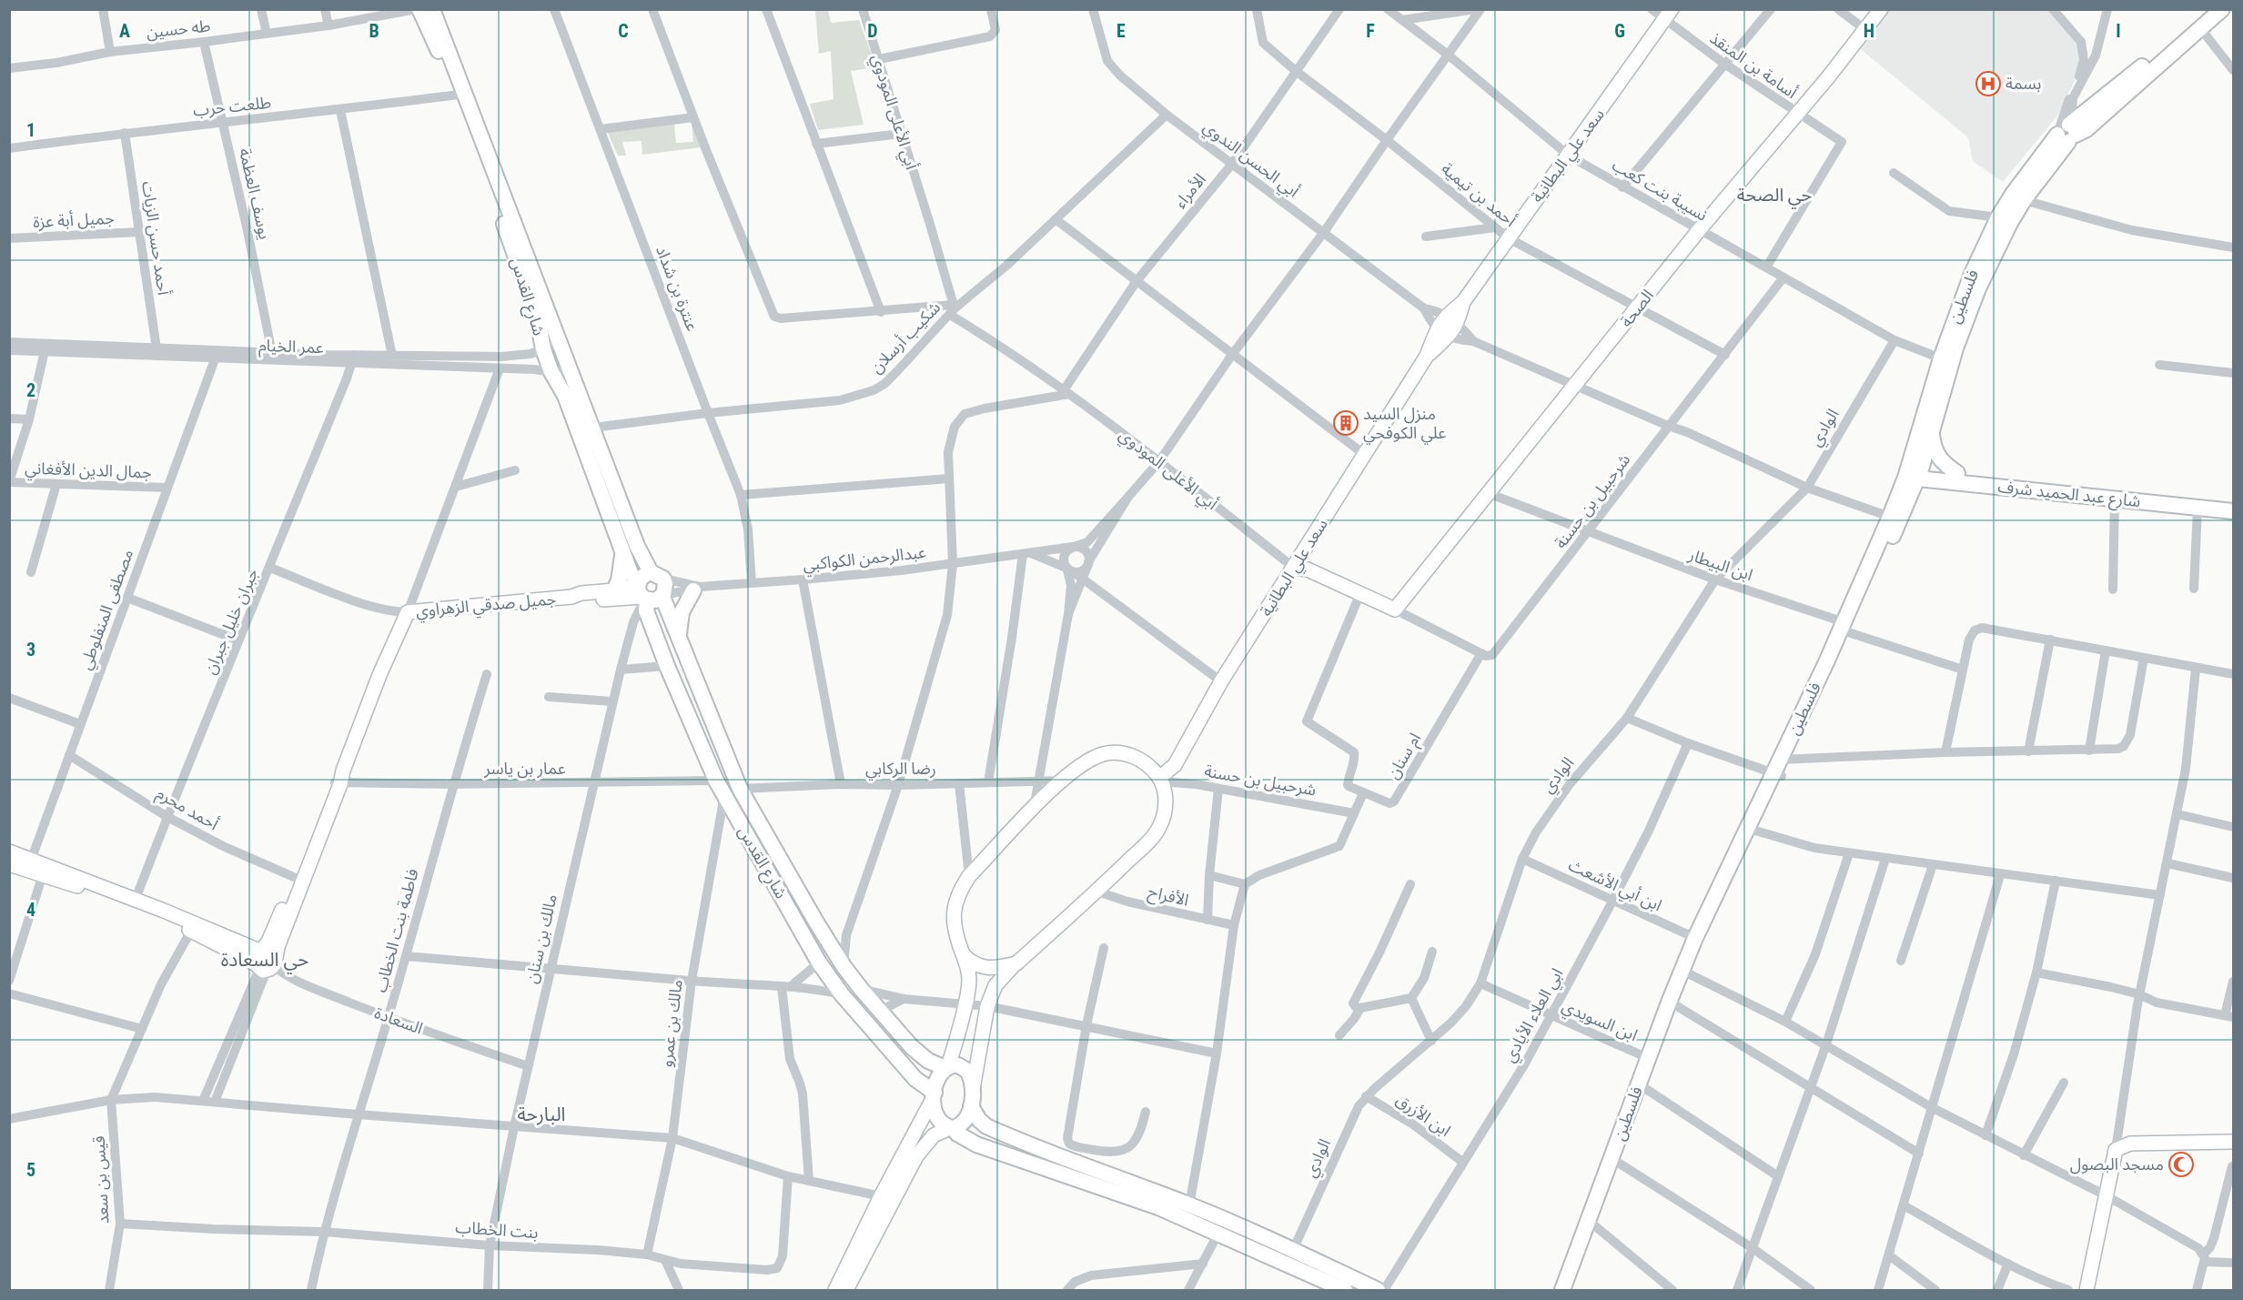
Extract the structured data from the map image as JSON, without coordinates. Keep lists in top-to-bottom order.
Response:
{
  "streets": {
    "main road": [
      "أبي الأعلى المودوي",
      "سعد علي البطانية",
      "شارع القدس",
      "فلسطين",
      "الصحة",
      "شارع عبد الحميد شرف",
      "جميل صدقي الزهراوي",
      "السعادة"
    ],
    "street": [
      "طه حسين",
      "أسامة بن المنقذ",
      "طلعت حرب",
      "أبي الحسن الندوي",
      "نسيبة بنت كعب",
      "الأمراء",
      "يوسف العظمة",
      "أحمد بن تيمية",
      "جميل أبة عزة",
      "أحمد حسن الزيات",
      "عنترة بن شداد",
      "شكيب أرسلان",
      "عمر الخيام",
      "الوادي",
      "جمال الدين الأفغاني",
      "شرحبيل بن حسنة",
      "عبدالرحمن الكواكبي",
      "ابن البيطار",
      "مصطفى المنفلوطي",
      "جبران خليل جبران",
      "ام سنان",
      "عمار بن ياسر",
      "رضا الركابي",
      "أحمد محرم",
      "ابن أبي الأشعث",
      "الأفراح",
      "فاطمة بنت الخطاب",
      "مالك بن سنان",
      "ابي العلاء الأيادي",
      "ابن السويدي",
      "مالك بن عمرو",
      "ابن الأزرق",
      "قيس بن سعد",
      "بنت الخطاب"
    ]
  },
  "crossings": [
    ["طه حسين", "يوسف العظمة"],
    ["طه حسين", "شارع القدس"],
    ["أسامة بن المنقذ", "سعد علي البطانية"],
    ["أسامة بن المنقذ", "نسيبة بنت كعب"],
    ["أسامة بن المنقذ", "الصحة"],
    ["طلعت حرب", "يوسف العظمة"],
    ["طلعت حرب", "أحمد حسن الزيات"],
    ["طلعت حرب", "شارع القدس"],
    ["أبي الأعلى المودوي", "سعد علي البطانية"],
    ["أبي الأعلى المودوي", "الأمراء"],
    ["أبي الأعلى المودوي", "الصحة"],
    ["أبي الأعلى المودوي", "شكيب أرسلان"],
    ["سعد علي البطانية", "أبي الحسن الندوي"],
    ["سعد علي البطانية", "نسيبة بنت كعب"],
    ["سعد علي البطانية", "أحمد بن تيمية"],
    ["سعد علي البطانية", "شرحبيل بن حسنة"],
    ["سعد علي البطانية", "عبدالرحمن الكواكبي"],
    ["أبي الحسن الندوي", "الأمراء"],
    ["أبي الحسن الندوي", "فلسطين"],
    ["أبي الحسن الندوي", "الصحة"],
    ["أبي الحسن الندوي", "شكيب أرسلان"],
    ["أبي الحسن الندوي", "الوادي"],
    ["أبي الحسن الندوي", "شرحبيل بن حسنة"],
    ["نسيبة بنت كعب", "فلسطين"],
    ["نسيبة بنت كعب", "الصحة"],
    ["نسيبة بنت كعب", "الوادي"],
    ["نسيبة بنت كعب", "شرحبيل بن حسنة"],
    ["الأمراء", "أحمد بن تيمية"],
    ["يوسف العظمة", "عمر الخيام"],
    ["أحمد بن تيمية", "الصحة"],
    ["أحمد بن تيمية", "شرحبيل بن حسنة"],
    ["جميل أبة عزة", "أحمد حسن الزيات"],
    ["أحمد حسن الزيات", "عمر الخيام"],
    ["عنترة بن شداد", "شكيب أرسلان"],
    ["عنترة بن شداد", "عبدالرحمن الكواكبي"],
    ["شارع القدس", "عمر الخيام"],
    ["شارع القدس", "عمار بن ياسر"],
    ["شارع القدس", "مالك بن سنان"],
    ["شارع القدس", "مالك بن عمرو"],
    ["فلسطين", "شارع عبد الحميد شرف"],
    ["فلسطين", "ابن البيطار"],
    ["فلسطين", "ابن أبي الأشعث"],
    ["فلسطين", "ابن السويدي"],
    ["الصحة", "ابن البيطار"],
    ["عمر الخيام", "مصطفى المنفلوطي"],
    ["عمر الخيام", "جبران خليل جبران"],
    ["الوادي", "ابن البيطار"],
    ["الوادي", "ابن أبي الأشعث"],
    ["الوادي", "ابن السويدي"],
    ["الوادي", "ابن الأزرق"],
    ["جمال الدين الأفغاني", "مصطفى المنفلوطي"],
    ["شرحبيل بن حسنة", "ابن البيطار"],
    ["شرحبيل بن حسنة", "ام سنان"],
    ["جميل صدقي الزهراوي", "عمار بن ياسر"],
    ["جميل صدقي الزهراوي", "أحمد محرم"],
    ["جميل صدقي الزهراوي", "السعادة"],
    ["مصطفى المنفلوطي", "أحمد محرم"],
    ["مصطفى المنفلوطي", "السعادة"],
    ["جبران خليل جبران", "أحمد محرم"],
    ["جبران خليل جبران", "السعادة"],
    ["عمار بن ياسر", "فاطمة بنت الخطاب"],
    ["عمار بن ياسر", "مالك بن سنان"],
    ["ابن أبي الأشعث", "ابي العلاء الأيادي"],
    ["فاطمة بنت الخطاب", "السعادة"],
    ["فاطمة بنت الخطاب", "بنت الخطاب"],
    ["مالك بن سنان", "السعادة"],
    ["مالك بن سنان", "بنت الخطاب"],
    ["ابي العلاء الأيادي", "ابن السويدي"],
    ["ابي العلاء الأيادي", "ابن الأزرق"],
    ["مالك بن عمرو", "بنت الخطاب"],
    ["قيس بن سعد", "بنت الخطاب"]
  ],
  "districts": ["حي الصحة", "حي السعادة", "البارحة"],
  "places": {
    "hospital": ["بسمة"],
    "building": ["منزل السيد علي الكوفحي"],
    "mosque": ["مسجد البصول"]
  },
  "grid": {
    "columns": [
      "A",
      "B",
      "C",
      "D",
      "E",
      "F",
      "G",
      "H",
      "I"
    ],
    "rows": [
      "1",
      "2",
      "3",
      "4",
      "5"
    ]
  }
}
